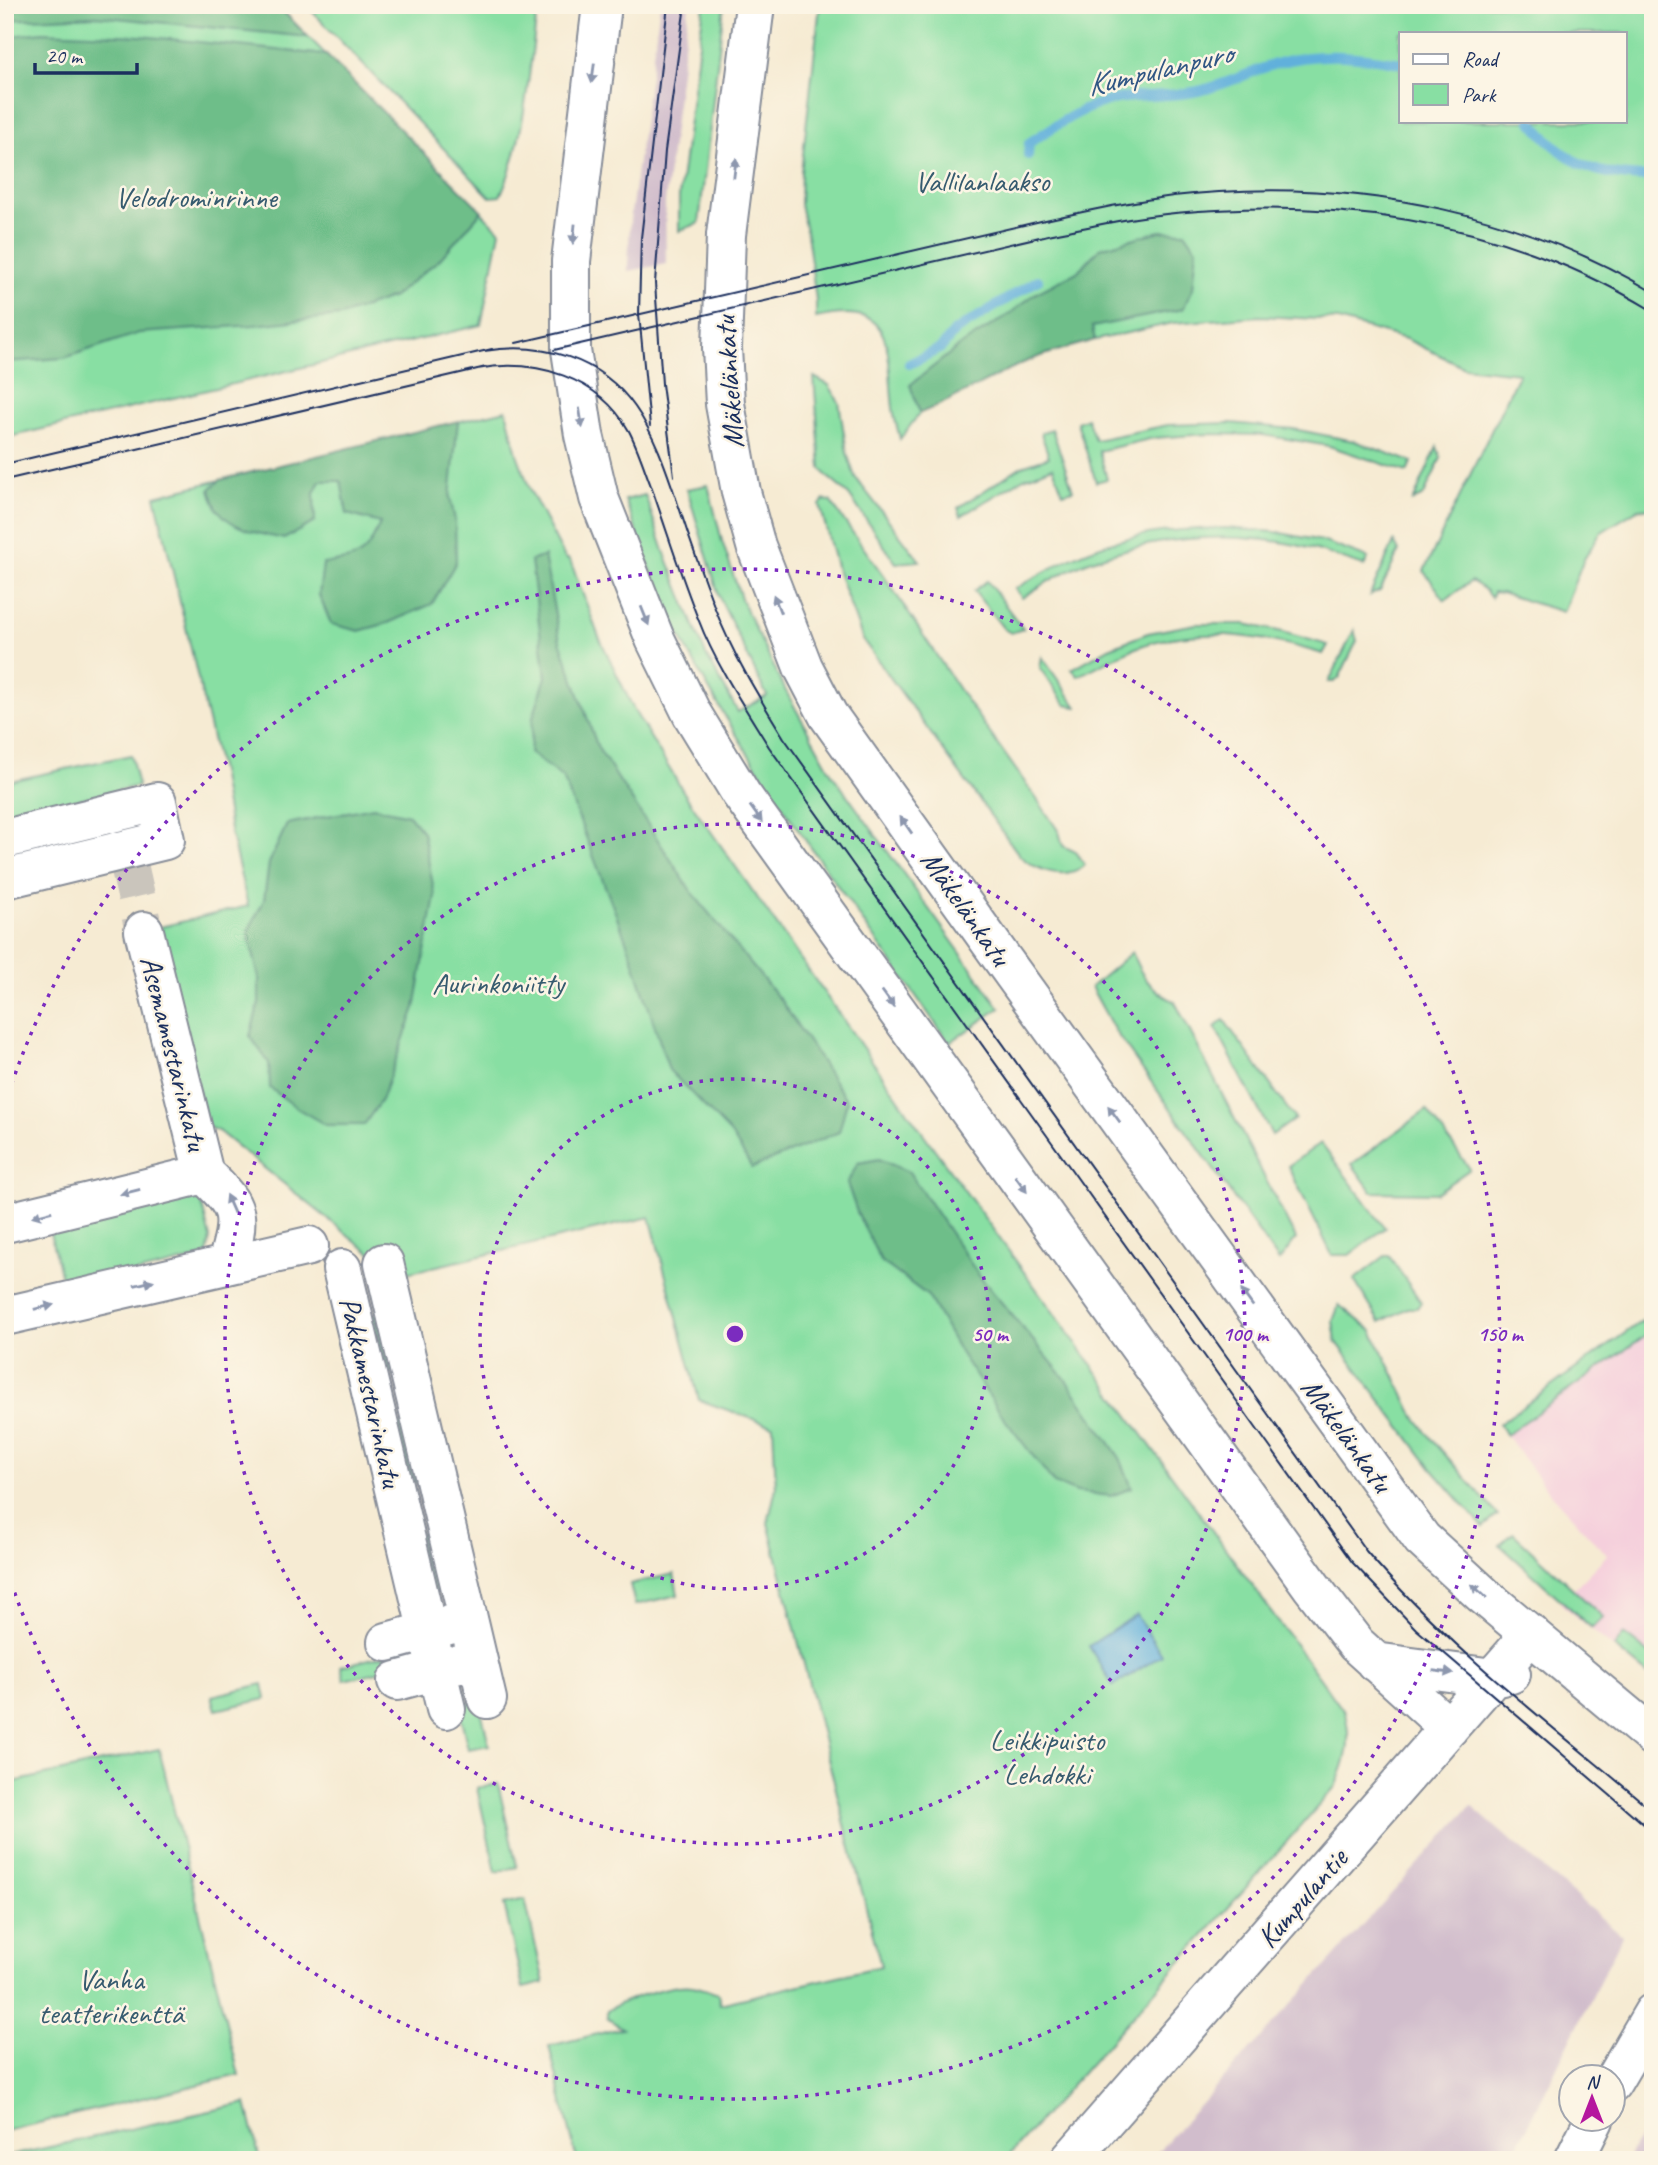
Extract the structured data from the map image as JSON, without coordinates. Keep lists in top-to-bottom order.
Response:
{
  "streets": {
    "main road": [
      "Mäkelänkatu",
      "Asemamestarinkatu",
      "Pakkamestarinkatu",
      "Kumpulantie"
    ]
  },
  "crossings": [
    ["Mäkelänkatu", "Kumpulantie"]
  ],
  "water": ["Kumpulanpuro"],
  "parks": [
    "Vallilanlaakso",
    "Velodrominrinne",
    "Aurinkoniitty",
    "Leikkipuisto Lehdokki",
    "Vanha teatterikenttä"
  ],
  "legend": ["Road", "Park"],
  "scale_bar": "20 m",
  "north": "top",
  "rings": ["50 m", "100 m", "150 m"]
}
